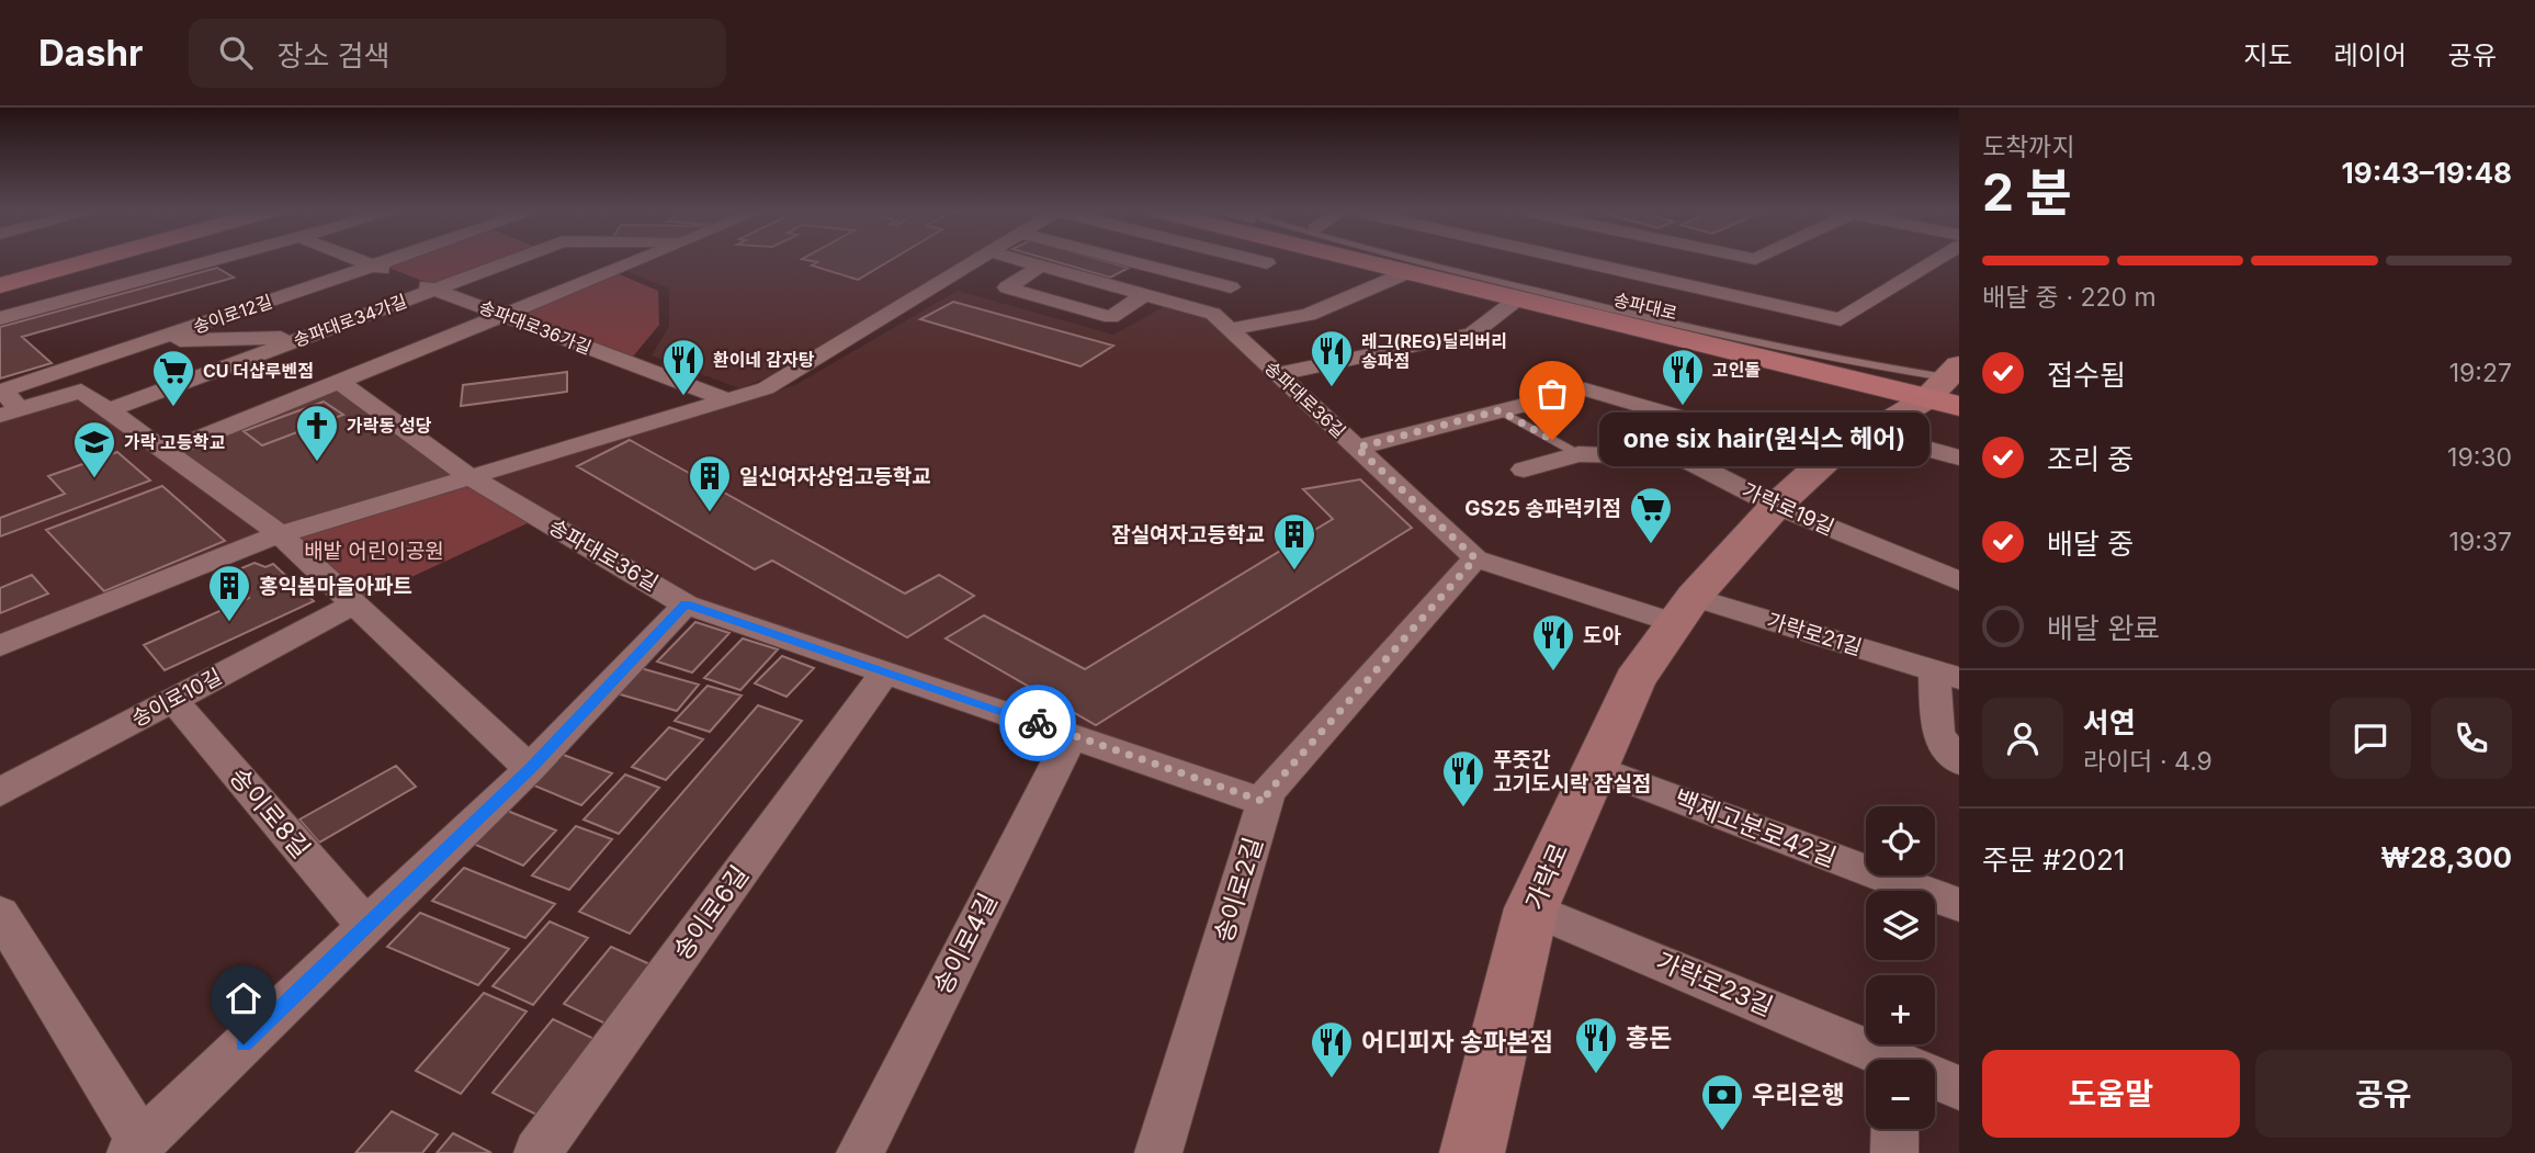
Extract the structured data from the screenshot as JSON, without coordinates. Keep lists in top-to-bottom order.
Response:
{
  "streets": {
    "main road": ["송파대로"],
    "street": [
      "송이로12길",
      "송파대로34가길",
      "송파대로36가길",
      "송파대로36길",
      "가락로19길",
      "가락로21길",
      "송이로10길",
      "송이로8길",
      "백제고분로42길",
      "가락로",
      "송이로2길",
      "송이로6길",
      "송이로4길",
      "가락로23길"
    ]
  },
  "crossings": [
    ["송파대로", "가락로"],
    ["송이로12길", "송파대로34가길"],
    ["송이로12길", "송파대로36가길"],
    ["송파대로34가길", "송파대로36가길"],
    ["송파대로34가길", "송파대로36길"],
    ["송파대로36길", "송이로2길"],
    ["송파대로36길", "송이로6길"],
    ["송파대로36길", "송이로4길"],
    ["가락로19길", "가락로"],
    ["가락로21길", "가락로"],
    ["송이로10길", "송이로8길"],
    ["백제고분로42길", "가락로"],
    ["가락로", "가락로23길"]
  ],
  "parks": ["배밭 어린이공원"],
  "places": {
    "restaurant": [
      "레그(REG)딜리버리 송파점",
      "환이네 감자탕",
      "고인돌",
      "도아",
      "푸줏간 고기도시락 잠실점",
      "홍돈",
      "어디피자 송파본점"
    ],
    "supermarket": ["CU 더샵루벤점", "GS25 송파럭키점"],
    "other": ["one six hair(원식스 헤어)"],
    "church": ["가락동 성당"],
    "school or university": ["가락 고등학교"],
    "building": ["일신여자상업고등학교", "잠실여자고등학교", "홍익봄마을아파트"],
    "bank": ["우리은행"]
  },
  "page": {
    "header": "Dashr",
    "search": "장소 검색",
    "nav": ["지도", "레이어", "공유"],
    "heading": ["2 분", "도착까지", "19:43–19:48"],
    "panel": [
      "서연",
      "라이더 · 4.9",
      "주문 #2021",
      "₩28,300"
    ],
    "bar": "배달 중 · 220 m",
    "list": [
      ["접수됨", "19:27"],
      ["조리 중", "19:30"],
      ["배달 중", "19:37"],
      "배달 완료"
    ],
    "bubble": "one six hair(원식스 헤어)",
    "map_buttons": ["+", "−"],
    "buttons": ["도움말", "공유"]
  }
}
